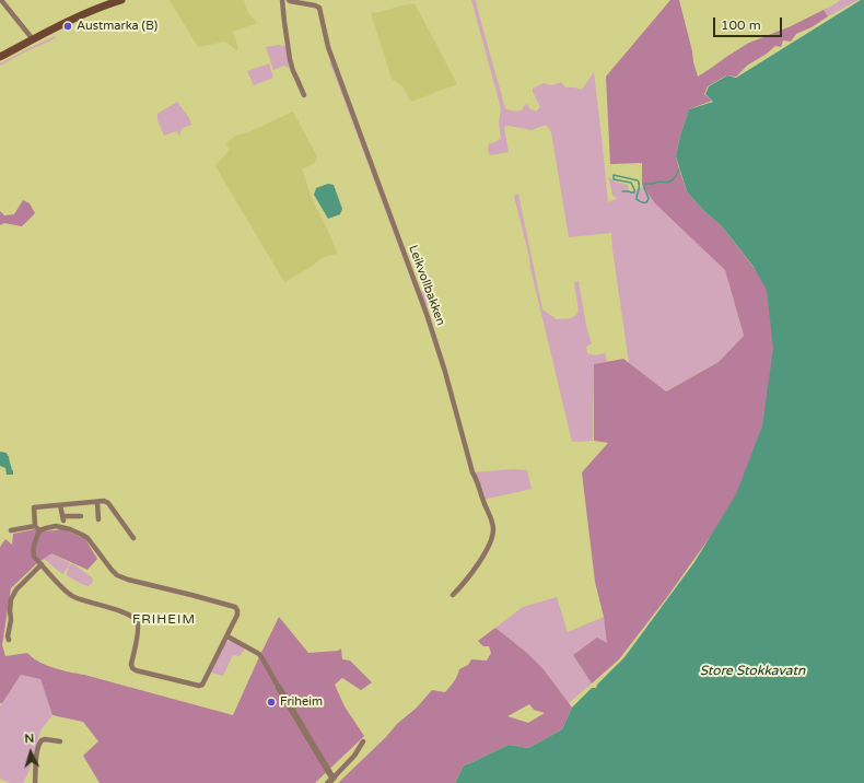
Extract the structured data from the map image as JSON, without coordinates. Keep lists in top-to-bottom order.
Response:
{
  "streets": {
    "street": ["Leikvollbakken"]
  },
  "districts": ["FRIHEIM"],
  "water": ["Store Stokkavatn"],
  "places": ["Austmarka (B)", "Friheim"],
  "scale_bar": "100 m",
  "north": "top"
}
